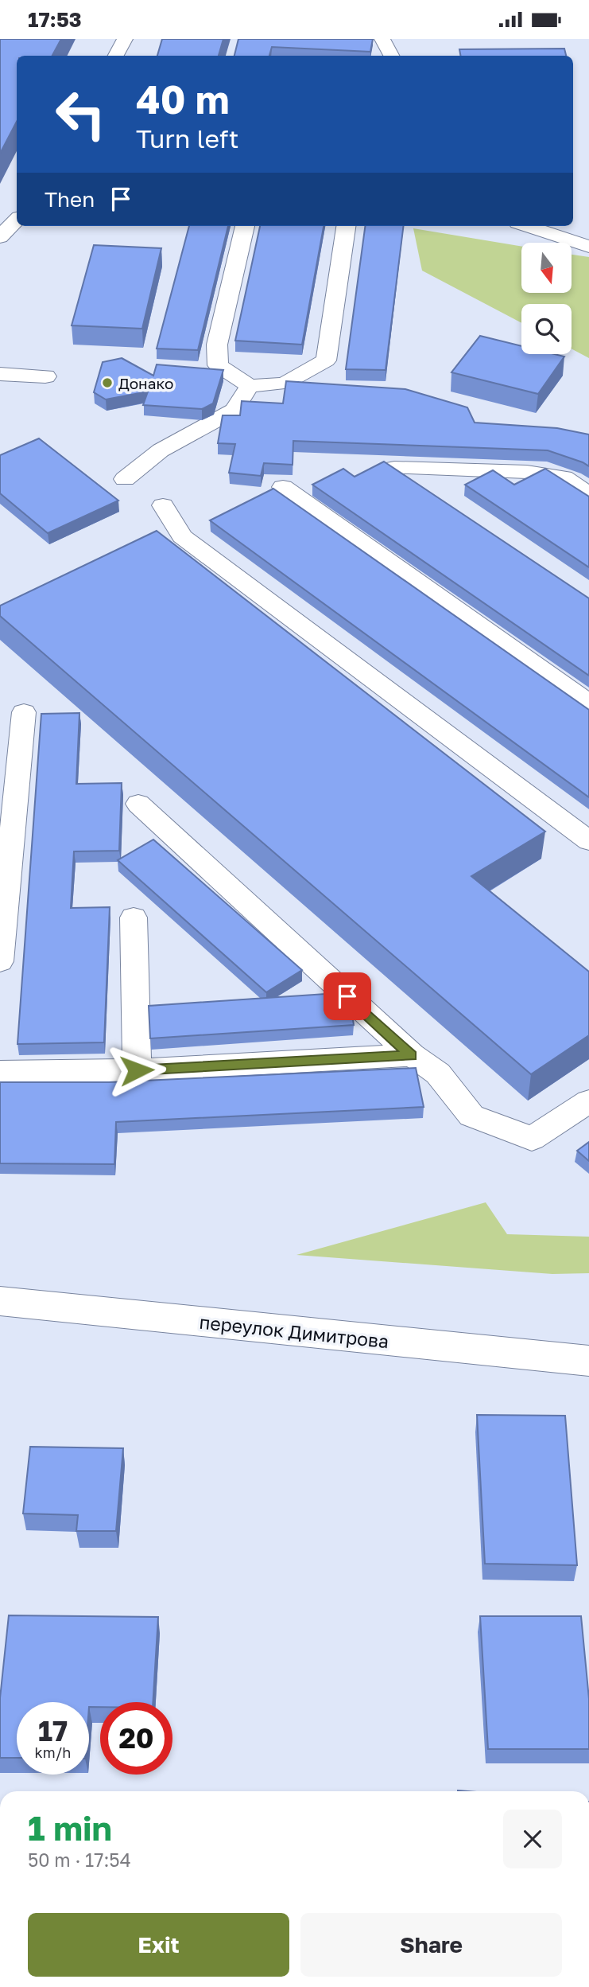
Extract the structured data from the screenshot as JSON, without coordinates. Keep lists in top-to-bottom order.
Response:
{
  "streets": {
    "street": ["переулок Димитрова"]
  },
  "places": ["Донако"],
  "north": "bottom",
  "page": {
    "status": "17:53",
    "turn": ["40 m", "Turn left"],
    "then": "Then",
    "speed": "17 km/h",
    "limit": "20",
    "heading": ["1 min", "50 m · 17:54"],
    "buttons": ["Exit", "Share"]
  }
}
